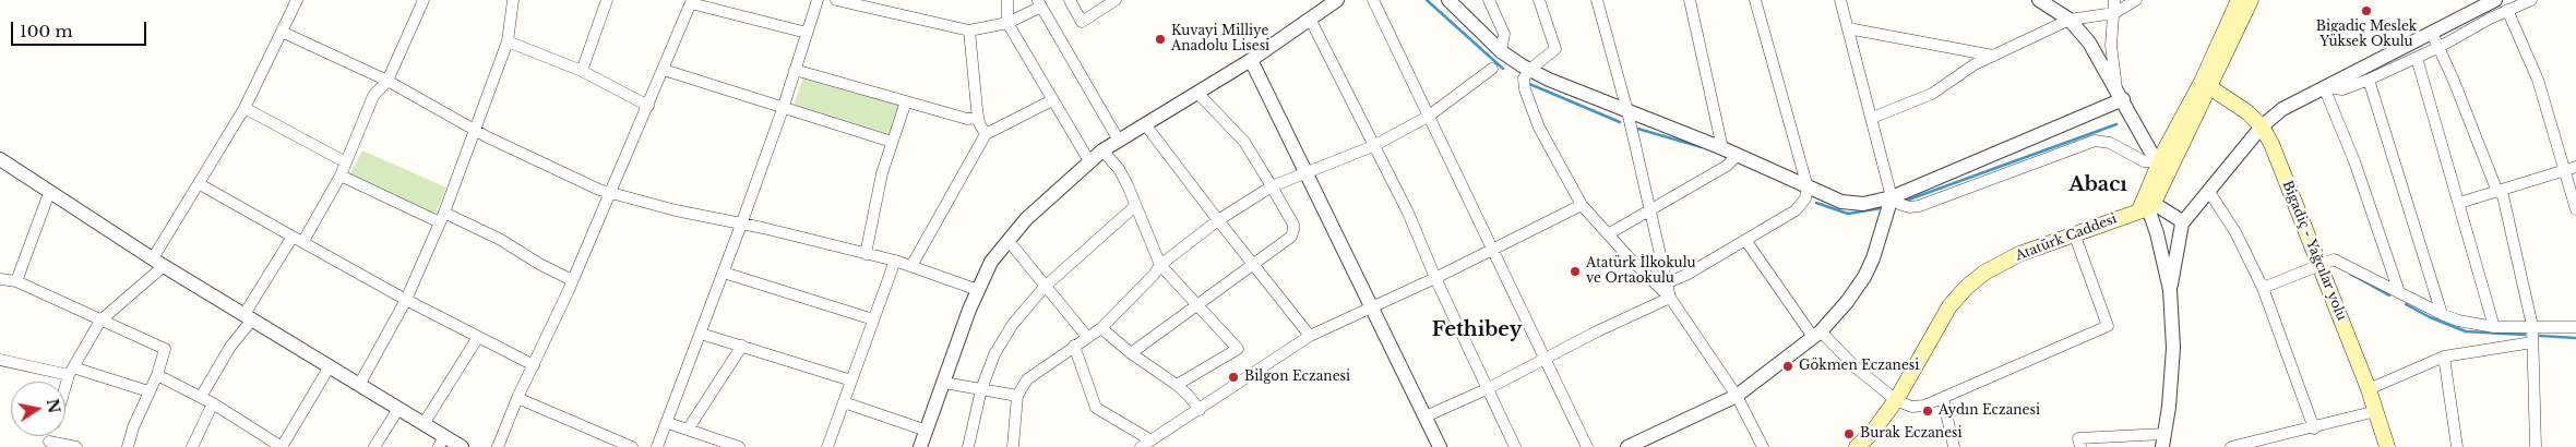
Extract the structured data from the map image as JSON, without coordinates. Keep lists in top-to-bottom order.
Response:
{
  "streets": {
    "main road": ["Atatürk Caddesi", "Bigadiç - Yağcılar yolu"]
  },
  "districts": ["Abacı", "Fethibey"],
  "places": [
    "Bigadiç Meslek Yüksek Okulu",
    "Kuvayi Milliye Anadolu Lisesi",
    "Atatürk İlkokulu ve Ortaokulu",
    "Gökmen Eczanesi",
    "Bilgon Eczanesi",
    "Aydın Eczanesi",
    "Burak Eczanesi"
  ],
  "scale_bar": "100 m",
  "north": "right"
}
